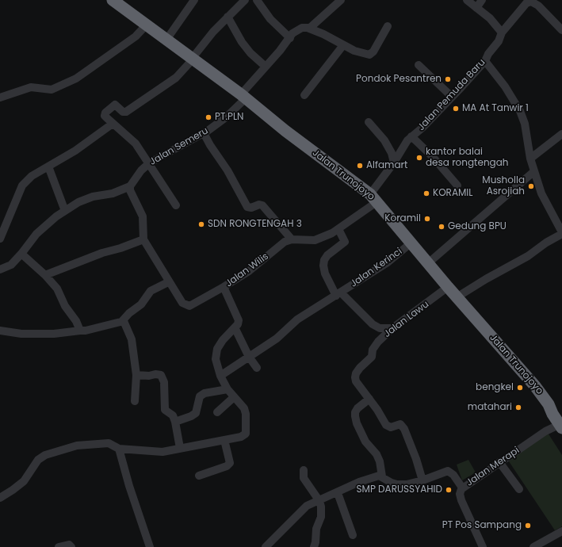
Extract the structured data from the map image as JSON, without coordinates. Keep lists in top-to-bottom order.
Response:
{
  "streets": {
    "highway": ["Jalan Trunojoyo"],
    "street": [
      "Jalan Pemuda Baru",
      "Jalan Semeru",
      "Jalan Kerinci",
      "Jalan Wilis",
      "Jalan Lawu",
      "Jalan Merapi"
    ]
  },
  "crossings": [
    ["Jalan Pemuda Baru", "Jalan Trunojoyo"],
    ["Jalan Semeru", "Jalan Trunojoyo"],
    ["Jalan Trunojoyo", "Jalan Kerinci"],
    ["Jalan Trunojoyo", "Jalan Lawu"],
    ["Jalan Trunojoyo", "Jalan Merapi"]
  ],
  "places": [
    "Pondok Pesantren",
    "MA At Tanwir 1",
    "PT.PLN",
    "kantor balai desa rongtengah",
    "Alfamart",
    "Musholla Asrojiah",
    "KORAMIL",
    "Koramil",
    "SDN RONGTENGAH 3",
    "Gedung BPU",
    "bengkel",
    "matahari",
    "SMP DARUSSYAHID",
    "PT Pos Sampang"
  ]
}
